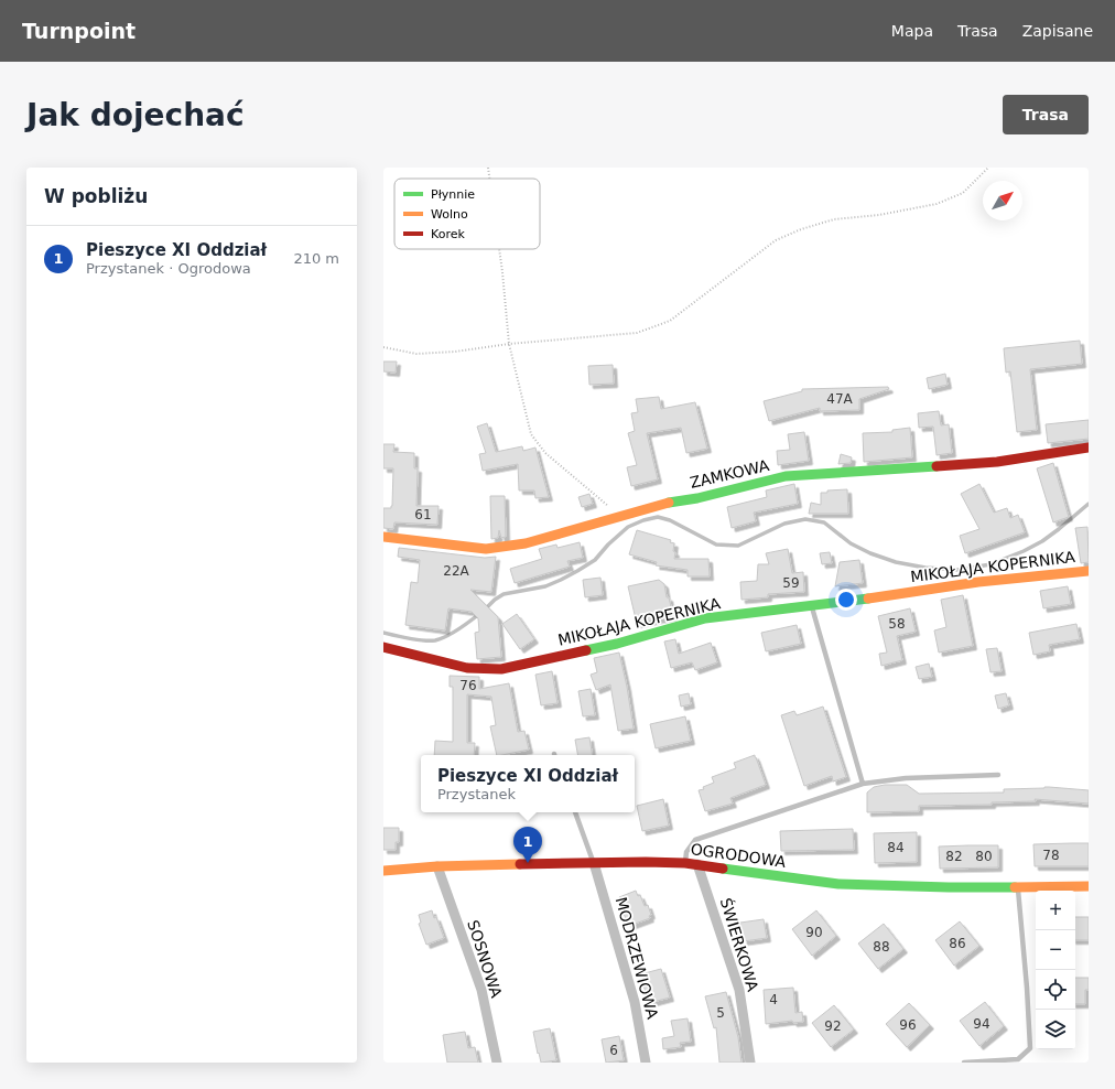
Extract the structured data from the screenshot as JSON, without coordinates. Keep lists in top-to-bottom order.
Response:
{
  "streets": {
    "street": [
      "ZAMKOWA",
      "MIKOŁAJA KOPERNIKA",
      "OGRODOWA",
      "ŚWIERKOWA",
      "MODRZEWIOWA",
      "SOSNOWA"
    ]
  },
  "crossings": [
    ["OGRODOWA", "ŚWIERKOWA"],
    ["OGRODOWA", "MODRZEWIOWA"],
    ["OGRODOWA", "SOSNOWA"]
  ],
  "house_numbers": [
    "47A",
    "61",
    "22A",
    "59",
    "58",
    "76",
    "84",
    "78",
    "82",
    "80",
    "90",
    "86",
    "88",
    "4",
    "5",
    "94",
    "96",
    "92",
    "6"
  ],
  "legend": ["Płynnie", "Wolno", "Korek"],
  "north": "top right",
  "page": {
    "header": "Turnpoint",
    "nav": ["Mapa", "Trasa", "Zapisane"],
    "buttons": "Trasa",
    "title": "Jak dojechać",
    "heading": "W pobliżu",
    "list": [
      {
        "mark": "1",
        "name": "Pieszyce XI Oddział",
        "note": "Przystanek · Ogrodowa",
        "value": "210 m"
      }
    ],
    "popup": ["Pieszyce XI Oddział", "Przystanek"],
    "pins": "1",
    "map_buttons": ["+", "−"]
  }
}
